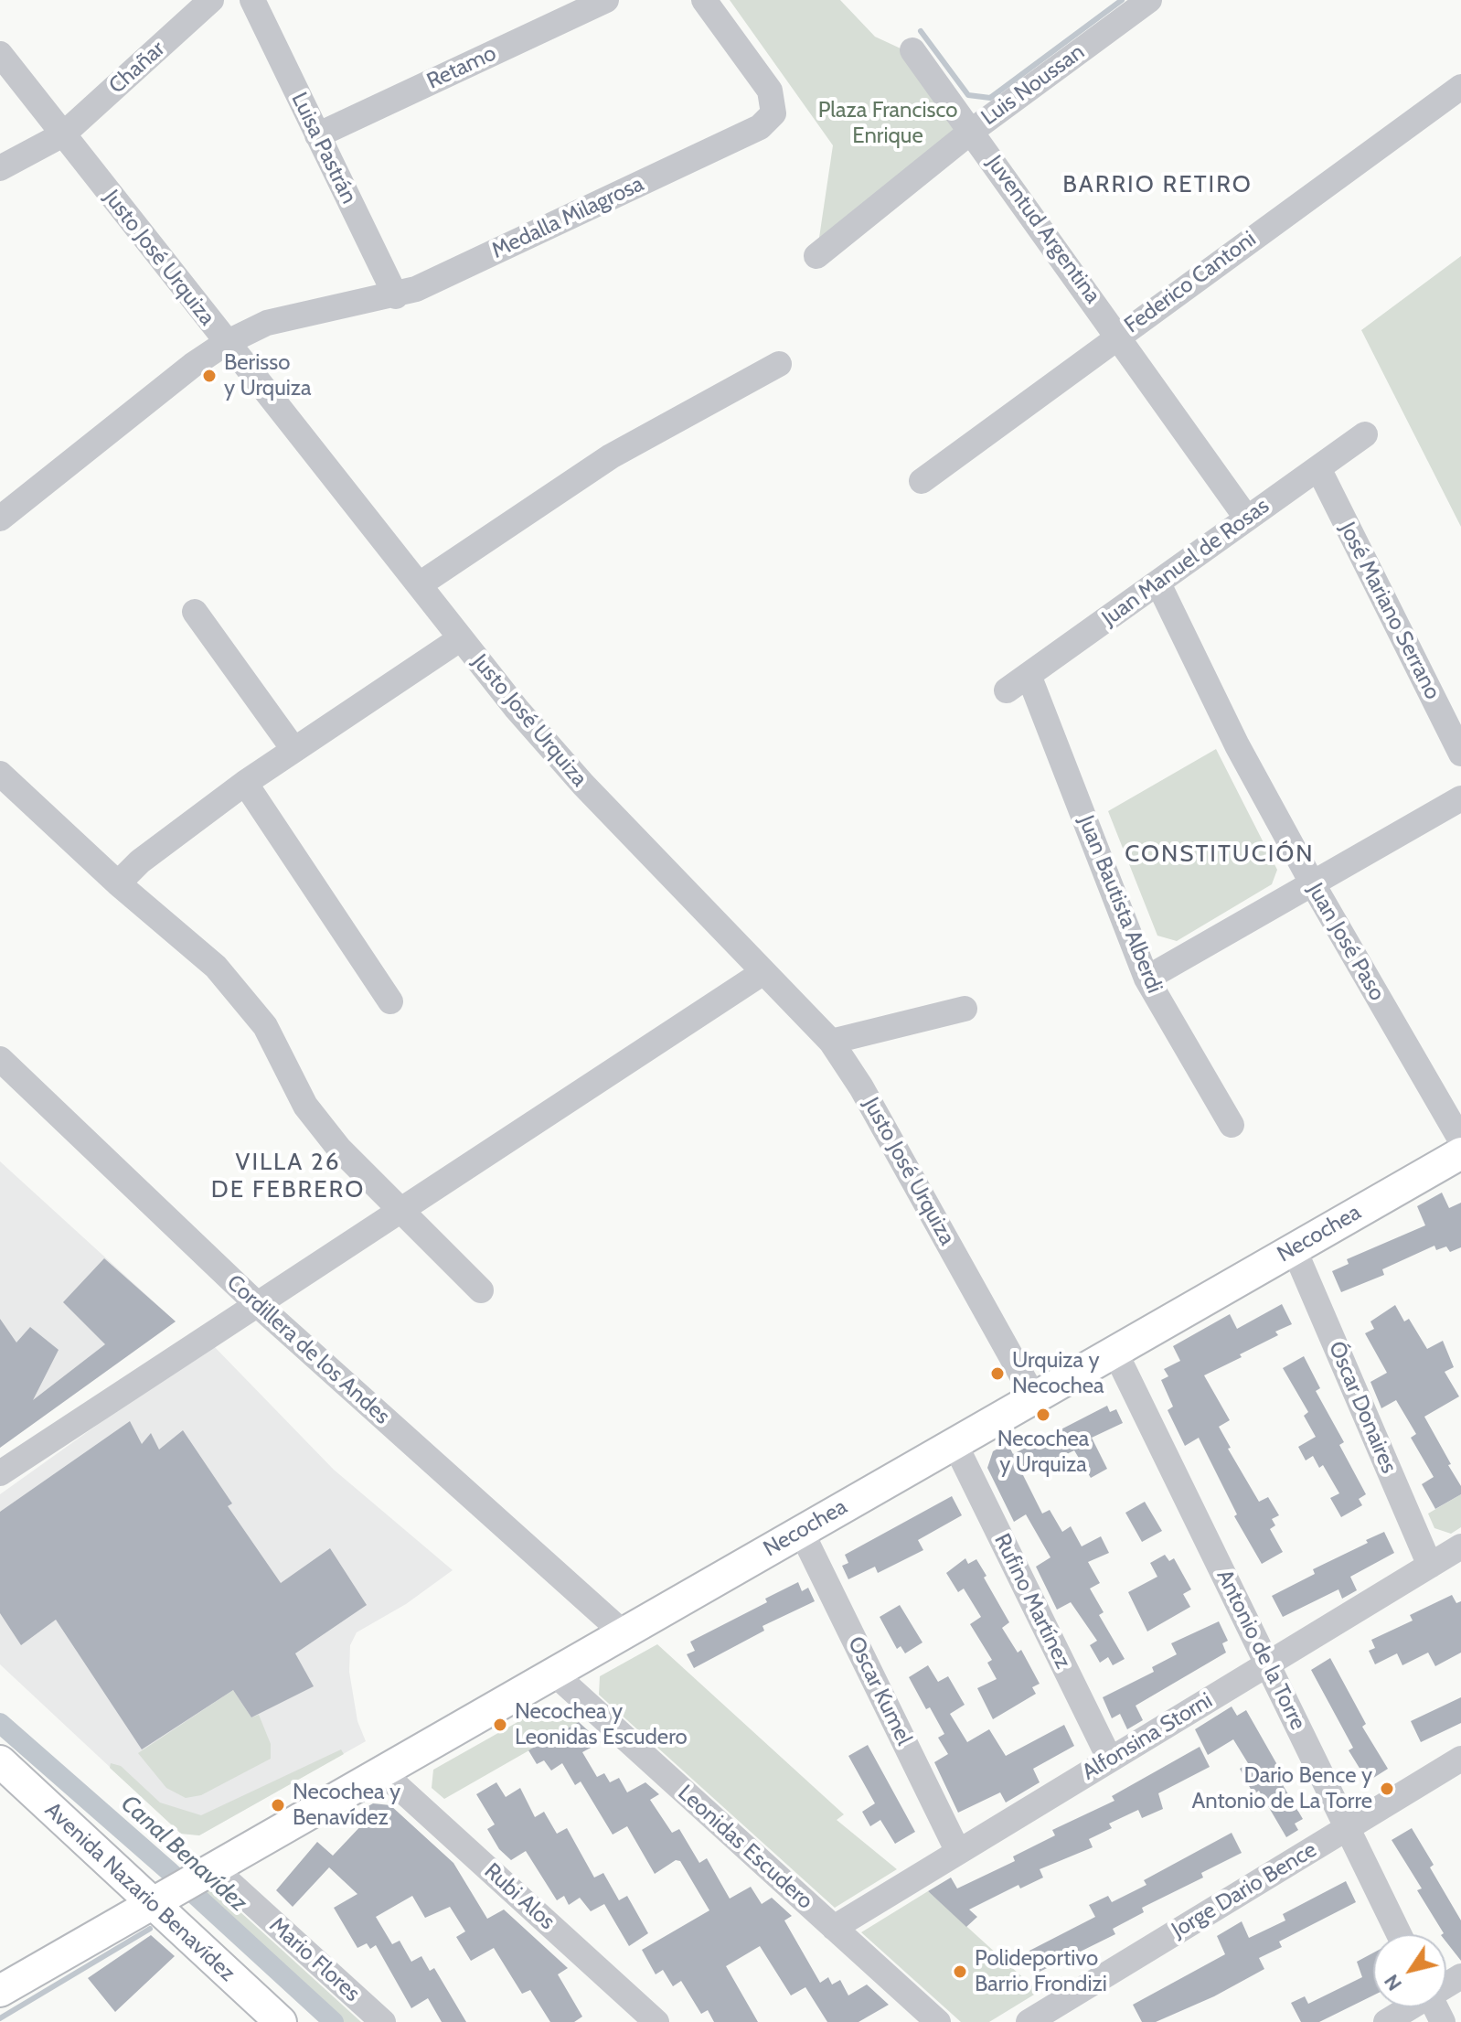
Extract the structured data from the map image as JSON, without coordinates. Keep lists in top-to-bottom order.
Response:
{
  "streets": {
    "main road": ["Necochea", "Avenida Nazario Benavídez"],
    "street": [
      "Chañar",
      "Retamo",
      "Luis Noussan",
      "Luisa Pastrán",
      "Medalla Milagrosa",
      "Juventud Argentina",
      "Justo José Urquiza",
      "Federico Cantoni",
      "Juan Manuel de Rosas",
      "José Mariano Serrano",
      "Juan Bautista Alberdi",
      "Juan José Paso",
      "Cordillera de los Andes",
      "Óscar Donaires",
      "Rufino Martínez",
      "Antonio de la Torre",
      "Oscar Kumel",
      "Alfonsina Storni",
      "Leonidas Escudero",
      "Jorge Dario Bence",
      "Rubi Alos",
      "Mario Flores"
    ]
  },
  "crossings": [
    ["Chañar", "Justo José Urquiza"],
    ["Retamo", "Luisa Pastrán"],
    ["Luis Noussan", "Juventud Argentina"],
    ["Luisa Pastrán", "Medalla Milagrosa"],
    ["Medalla Milagrosa", "Justo José Urquiza"],
    ["Juventud Argentina", "Federico Cantoni"],
    ["Juventud Argentina", "Juan Manuel de Rosas"],
    ["Justo José Urquiza", "Necochea"],
    ["Juan Manuel de Rosas", "José Mariano Serrano"],
    ["Juan Manuel de Rosas", "Juan Bautista Alberdi"],
    ["Juan Manuel de Rosas", "Juan José Paso"],
    ["Necochea", "Cordillera de los Andes"],
    ["Necochea", "Óscar Donaires"],
    ["Necochea", "Rufino Martínez"],
    ["Necochea", "Antonio de la Torre"],
    ["Necochea", "Oscar Kumel"],
    ["Necochea", "Leonidas Escudero"],
    ["Necochea", "Avenida Nazario Benavídez"],
    ["Necochea", "Rubi Alos"],
    ["Necochea", "Mario Flores"],
    ["Óscar Donaires", "Alfonsina Storni"],
    ["Rufino Martínez", "Alfonsina Storni"],
    ["Antonio de la Torre", "Alfonsina Storni"],
    ["Antonio de la Torre", "Jorge Dario Bence"],
    ["Oscar Kumel", "Alfonsina Storni"],
    ["Alfonsina Storni", "Leonidas Escudero"]
  ],
  "districts": ["BARRIO RETIRO", "CONSTITUCIÓN", "VILLA 26 DE FEBRERO"],
  "water": ["Canal Benavídez"],
  "parks": ["Plaza Francisco Enrique"],
  "places": [
    "Berisso y Urquiza",
    "Urquiza y Necochea",
    "Necochea y Urquiza",
    "Necochea y Leonidas Escudero",
    "Dario Bence y Antonio de La Torre",
    "Necochea y Benavídez",
    "Polideportivo Barrio Frondizi"
  ],
  "north": "bottom left"
}
